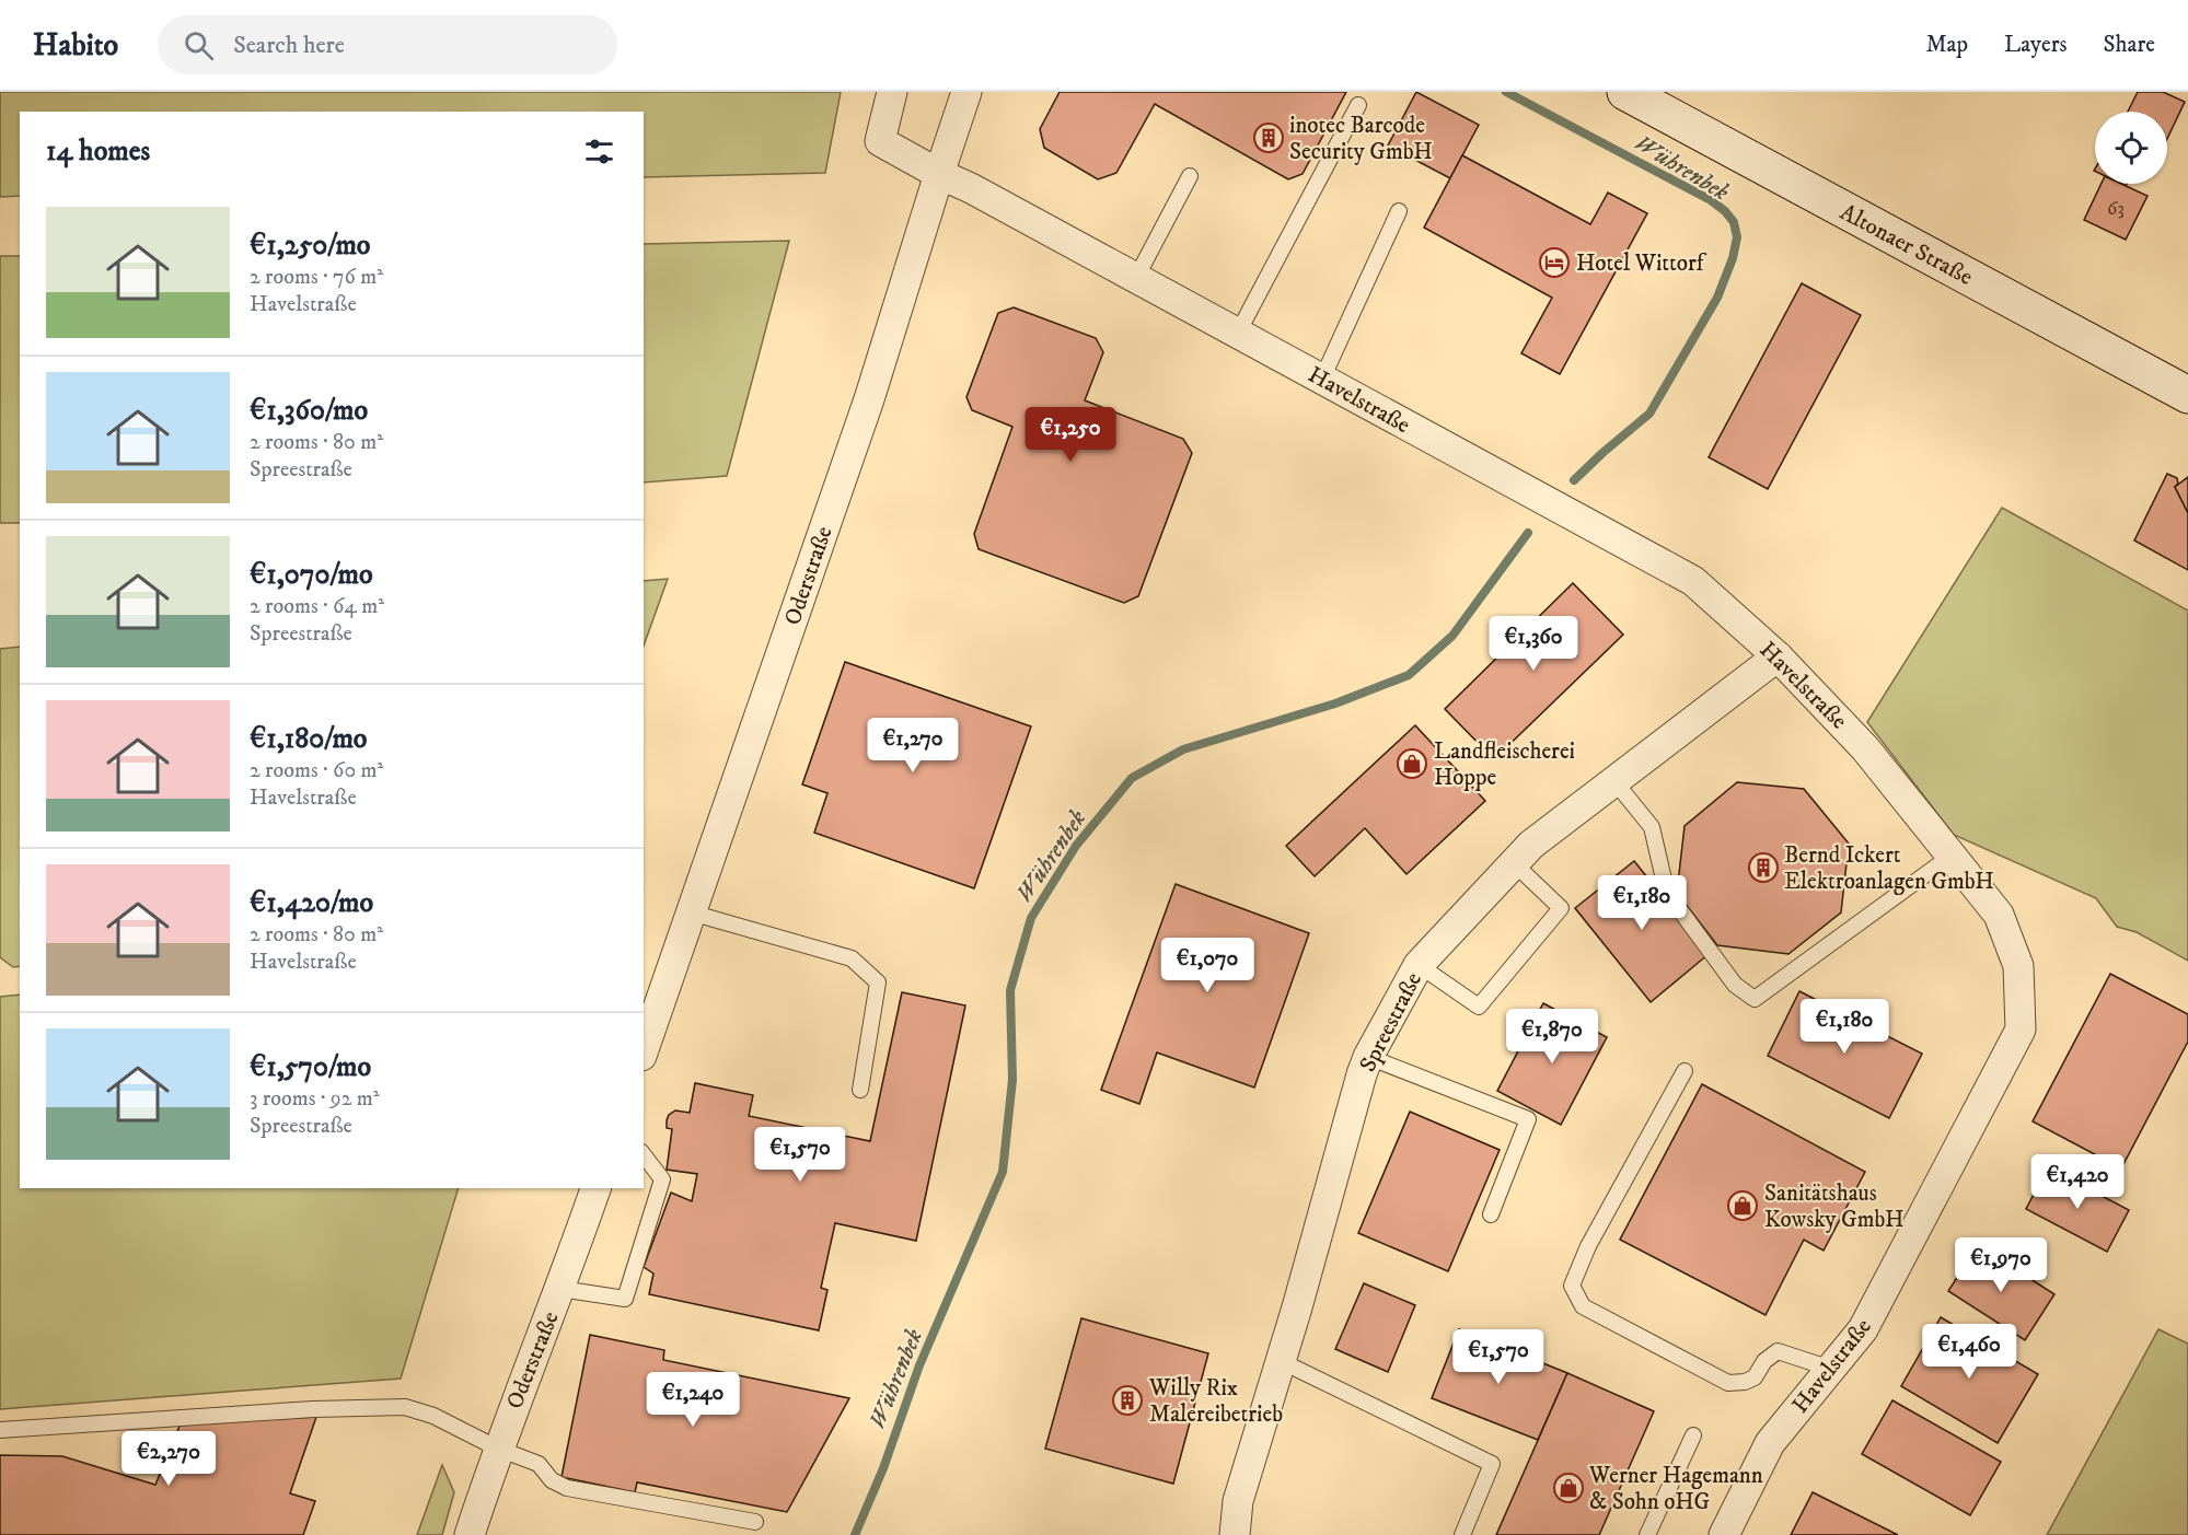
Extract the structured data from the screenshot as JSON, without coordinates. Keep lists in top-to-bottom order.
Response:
{
  "streets": {
    "main road": ["Altonaer Straße"],
    "street": ["Havelstraße", "Oderstraße", "Spreestraße"]
  },
  "crossings": [
    ["Havelstraße", "Oderstraße"],
    ["Havelstraße", "Spreestraße"]
  ],
  "water": ["Wührenbek"],
  "places": {
    "building": ["inotec Barcode Security GmbH", "Bernd Ickert Elektroanlagen GmbH", "Willy Rix Malereibetrieb"],
    "hotel": ["Hotel Wittorf"],
    "shop": ["Landfleischerei Hoppe", "Sanitätshaus Kowsky GmbH", "Werner Hagemann & Sohn oHG"]
  },
  "house_numbers": ["63"],
  "page": {
    "header": "Habito",
    "search": "Search here",
    "nav": ["Map", "Layers", "Share"],
    "heading": "14 homes",
    "list": [
      {
        "name": "€1,250/mo",
        "note": "2 rooms · 76 m² · Havelstraße"
      },
      {
        "name": "€1,360/mo",
        "note": "2 rooms · 80 m² · Spreestraße"
      },
      {
        "name": "€1,070/mo",
        "note": "2 rooms · 64 m² · Spreestraße"
      },
      {
        "name": "€1,180/mo",
        "note": "2 rooms · 60 m² · Havelstraße"
      },
      {
        "name": "€1,420/mo",
        "note": "2 rooms · 80 m² · Havelstraße"
      },
      {
        "name": "€1,570/mo",
        "note": "3 rooms · 92 m² · Spreestraße"
      }
    ],
    "price": [
      "€1,250",
      "€1,360",
      "€1,270",
      "€1,180",
      "€1,070",
      "€1,180",
      "€1,870",
      "€1,570",
      "€1,420",
      "€1,970",
      "€1,460",
      "€1,570",
      "€1,240",
      "€2,270"
    ]
  }
}
